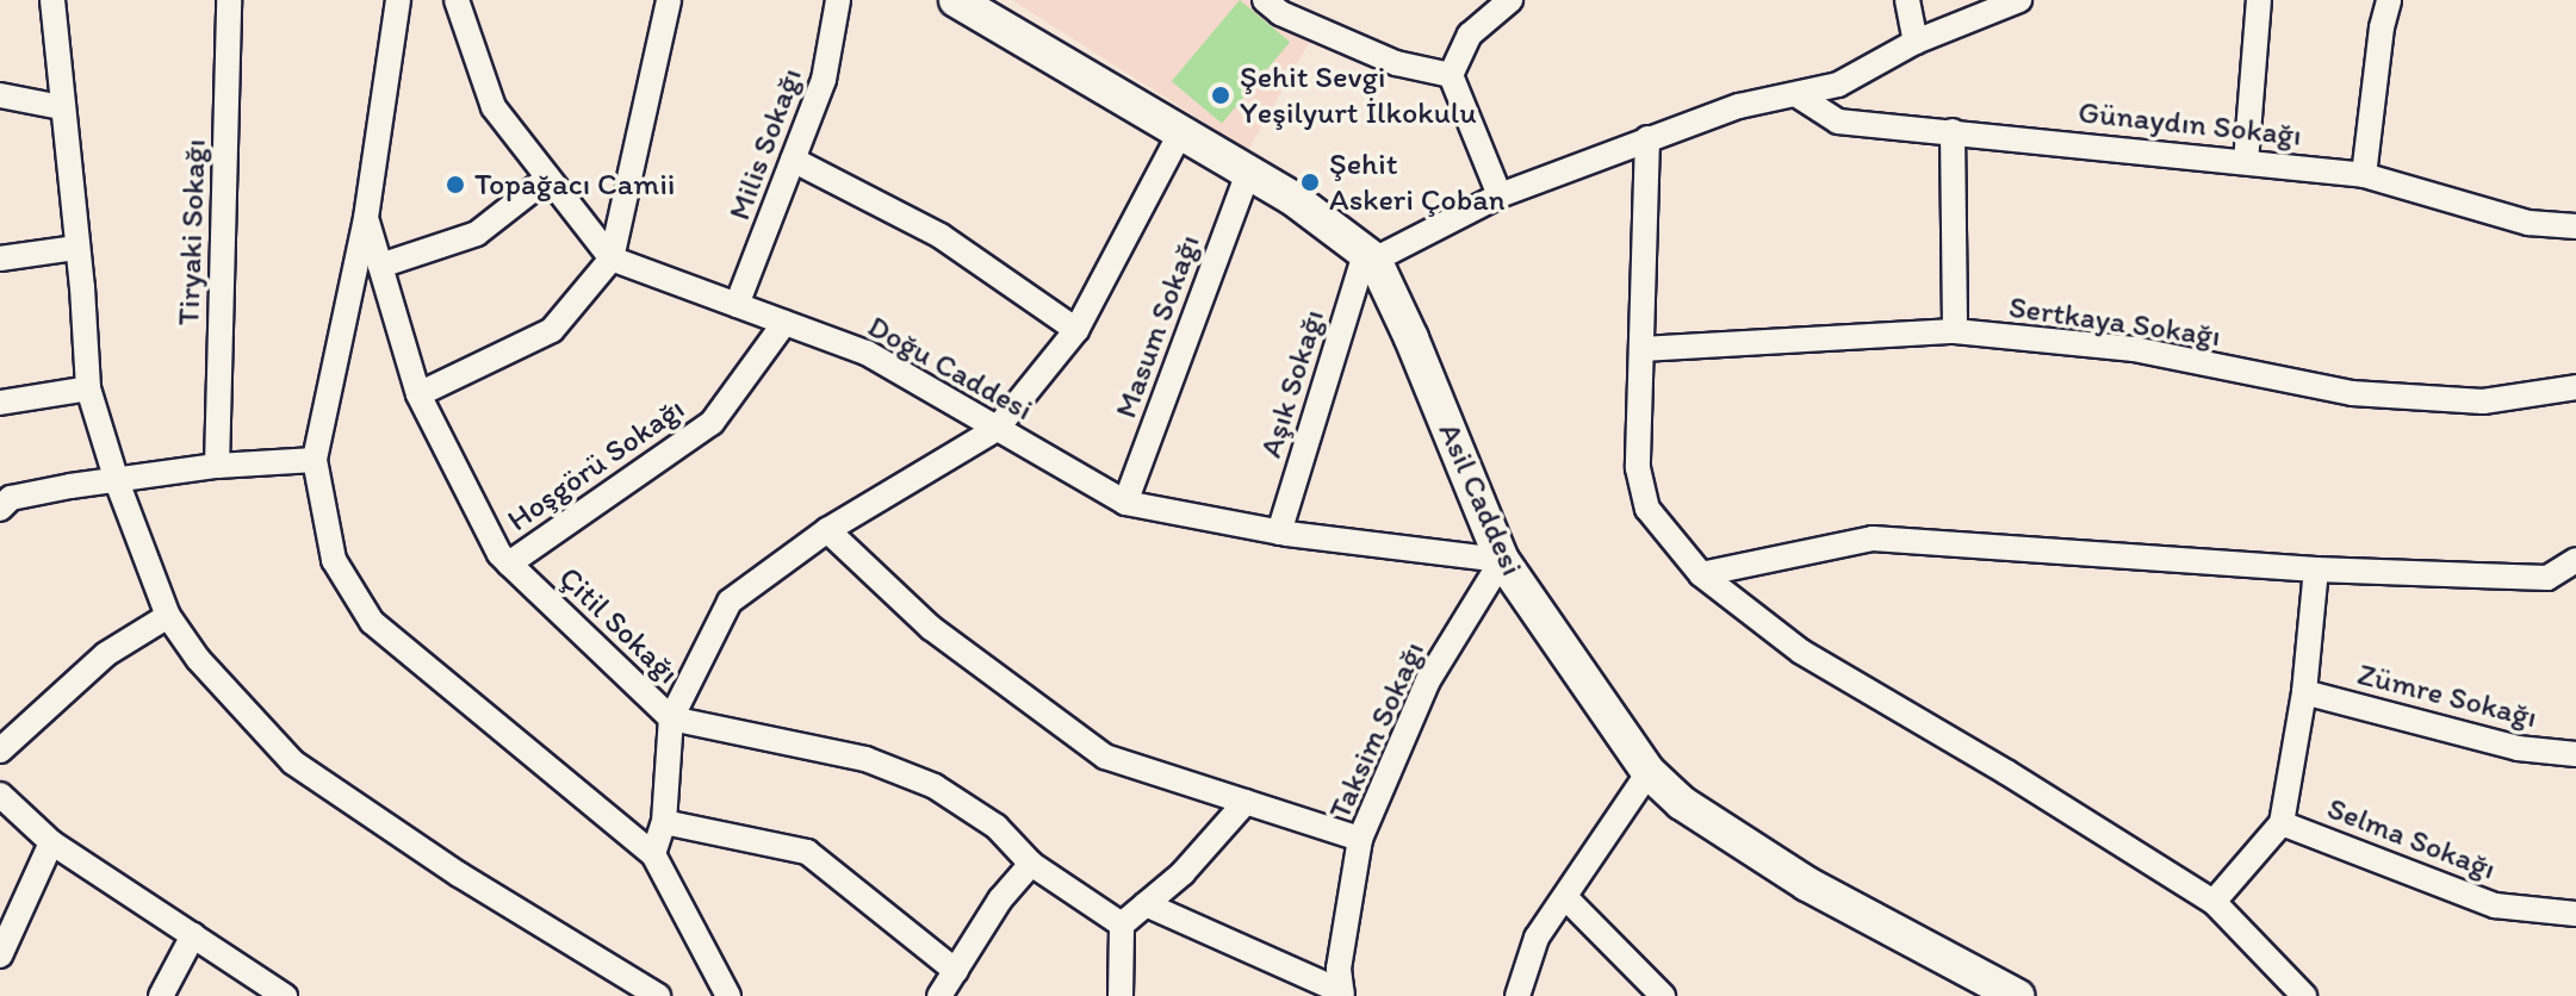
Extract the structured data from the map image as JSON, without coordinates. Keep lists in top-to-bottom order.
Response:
{
  "streets": {
    "street": [
      "Günaydın Sokağı",
      "Milis Sokağı",
      "Tiryaki Sokağı",
      "Sertkaya Sokağı",
      "Masum Sokağı",
      "Doğu Caddesi",
      "Aşık Sokağı",
      "Hoşgörü Sokağı",
      "Asil Caddesi",
      "Çitil Sokağı",
      "Zümre Sokağı",
      "Taksim Sokağı",
      "Selma Sokağı"
    ]
  },
  "crossings": [
    ["Milis Sokağı", "Doğu Caddesi"],
    ["Masum Sokağı", "Doğu Caddesi"],
    ["Masum Sokağı", "Asil Caddesi"],
    ["Doğu Caddesi", "Aşık Sokağı"],
    ["Doğu Caddesi", "Hoşgörü Sokağı"],
    ["Doğu Caddesi", "Asil Caddesi"],
    ["Doğu Caddesi", "Taksim Sokağı"],
    ["Aşık Sokağı", "Asil Caddesi"],
    ["Hoşgörü Sokağı", "Çitil Sokağı"],
    ["Asil Caddesi", "Taksim Sokağı"]
  ],
  "places": ["Şehit Sevgi Yeşilyurt İlkokulu", "Şehit Askeri Çoban", "Topağacı Camii"]
}
